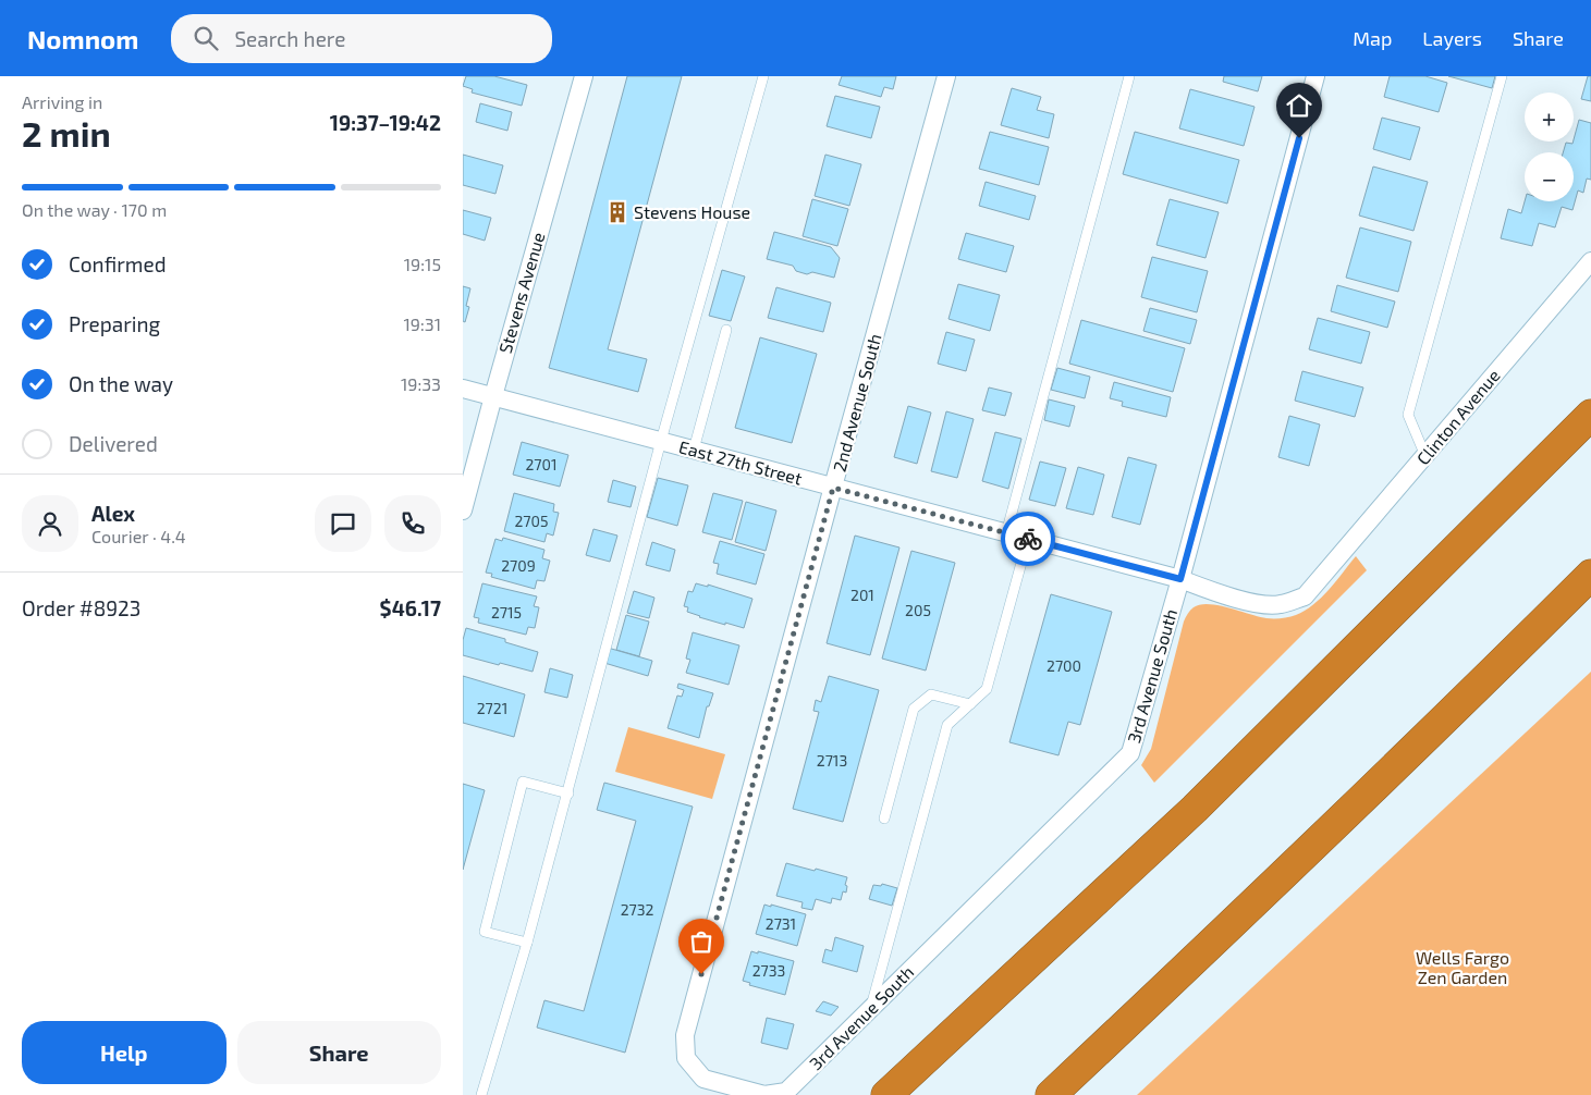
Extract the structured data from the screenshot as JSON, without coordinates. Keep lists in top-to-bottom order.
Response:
{
  "streets": {
    "street": [
      "Stevens Avenue",
      "2nd Avenue South",
      "Clinton Avenue",
      "East 27th Street",
      "3rd Avenue South"
    ]
  },
  "crossings": [
    ["Stevens Avenue", "East 27th Street"],
    ["2nd Avenue South", "East 27th Street"],
    ["2nd Avenue South", "3rd Avenue South"],
    ["Clinton Avenue", "East 27th Street"],
    ["East 27th Street", "3rd Avenue South"]
  ],
  "parks": ["Wells Fargo Zen Garden"],
  "places": {
    "building": ["Stevens House"]
  },
  "house_numbers": [
    "2701",
    "2705",
    "2709",
    "201",
    "205",
    "2715",
    "2700",
    "2721",
    "2713",
    "2732",
    "2731",
    "2733"
  ],
  "page": {
    "header": "Nomnom",
    "search": "Search here",
    "nav": ["Map", "Layers", "Share"],
    "heading": ["2 min", "Arriving in", "19:37–19:42"],
    "panel": [
      "Alex",
      "Courier · 4.4",
      "Order #8923",
      "$46.17"
    ],
    "map_buttons": ["+", "−"],
    "bar": "On the way · 170 m",
    "list": [
      ["Confirmed", "19:15"],
      ["Preparing", "19:31"],
      ["On the way", "19:33"],
      "Delivered"
    ],
    "buttons": ["Help", "Share"]
  }
}
